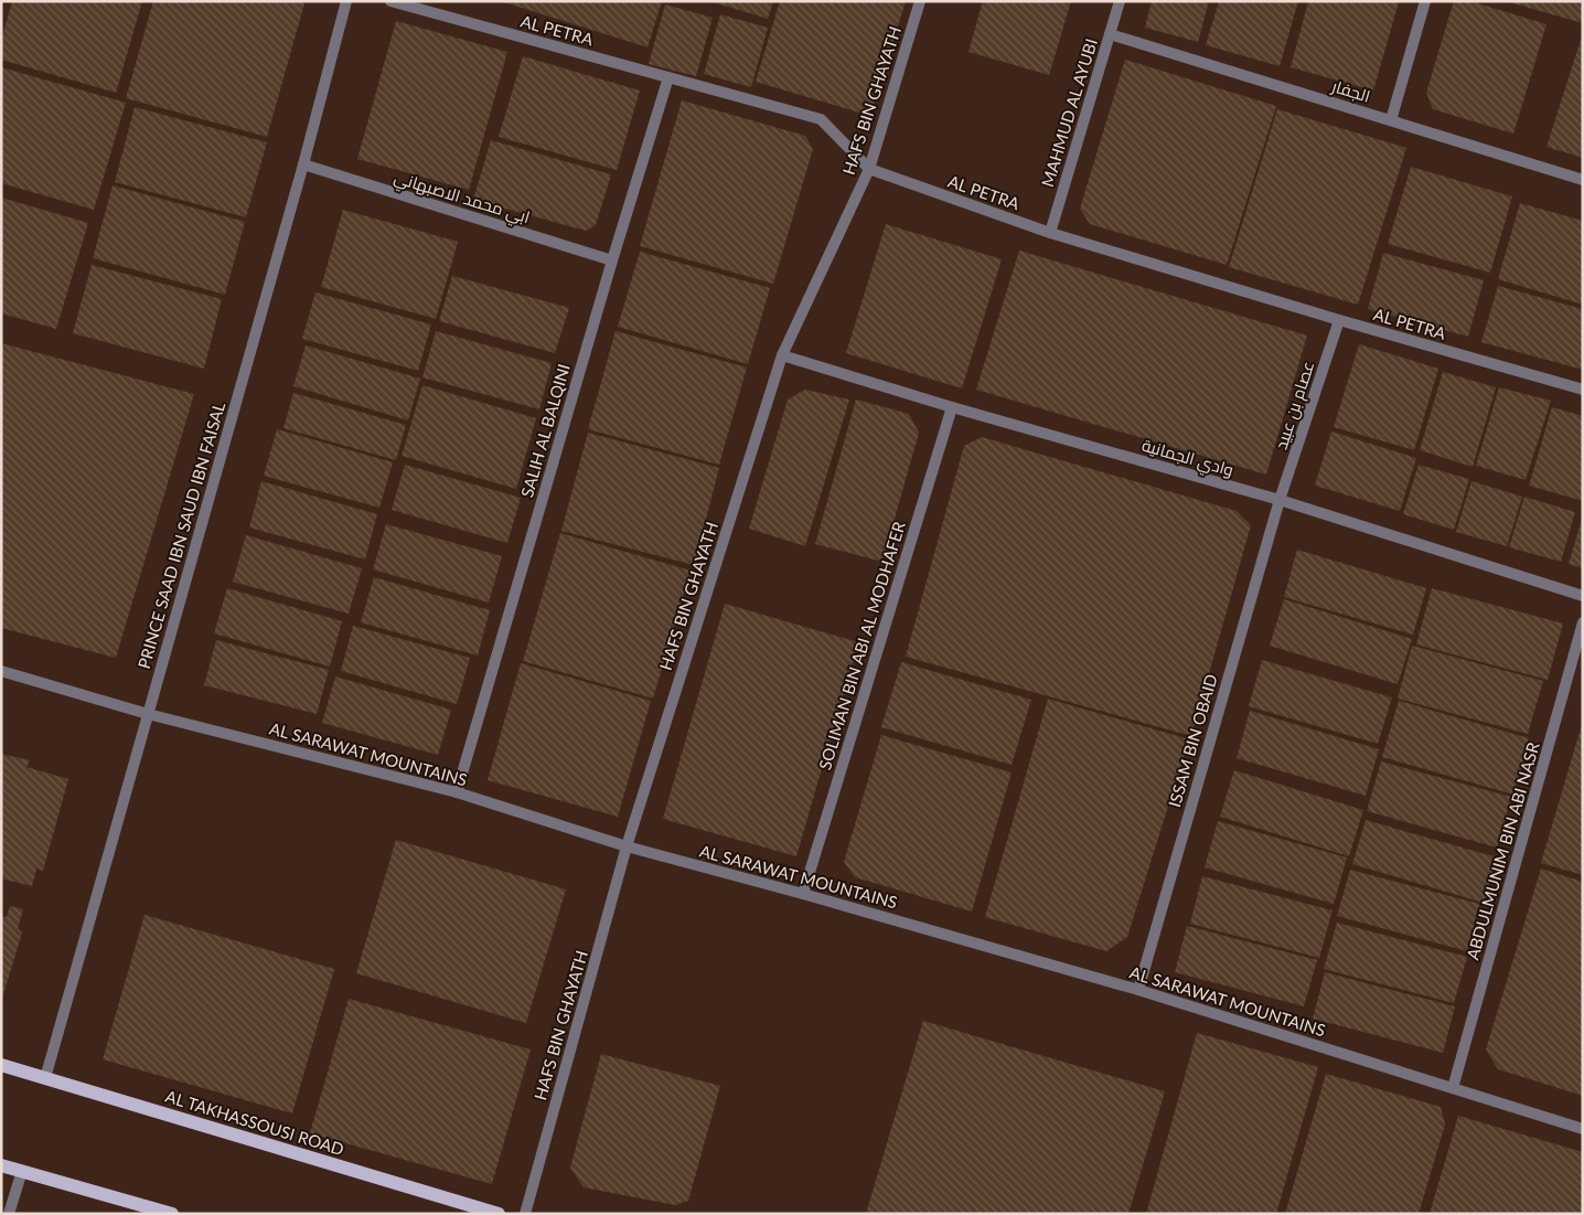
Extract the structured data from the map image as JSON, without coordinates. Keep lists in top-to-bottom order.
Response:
{
  "streets": {
    "main road": ["AL TAKHASSOUSI ROAD"],
    "street": [
      "AL PETRA",
      "الجفار",
      "HAFS BIN GHAYATH",
      "MAHMUD AL AYUBI",
      "ابي محمد الاصبهاني",
      "عصام بن عبيد",
      "SALIH AL BALQINI",
      "وادي الجمانية",
      "PRINCE SAAD IBN SAUD IBN FAISAL",
      "SOLIMAN BIN ABI AL MODHAFER",
      "ISSAM BIN OBAID",
      "AL SARAWAT MOUNTAINS",
      "ABDULMUNIM BIN ABI NASR"
    ]
  },
  "crossings": [
    ["AL PETRA", "HAFS BIN GHAYATH"],
    ["AL PETRA", "MAHMUD AL AYUBI"],
    ["AL PETRA", "عصام بن عبيد"],
    ["AL PETRA", "SALIH AL BALQINI"],
    ["الجفار", "MAHMUD AL AYUBI"],
    ["HAFS BIN GHAYATH", "وادي الجمانية"],
    ["HAFS BIN GHAYATH", "AL SARAWAT MOUNTAINS"],
    ["ابي محمد الاصبهاني", "SALIH AL BALQINI"],
    ["ابي محمد الاصبهاني", "PRINCE SAAD IBN SAUD IBN FAISAL"],
    ["عصام بن عبيد", "وادي الجمانية"],
    ["عصام بن عبيد", "ISSAM BIN OBAID"],
    ["SALIH AL BALQINI", "AL SARAWAT MOUNTAINS"],
    ["وادي الجمانية", "SOLIMAN BIN ABI AL MODHAFER"],
    ["وادي الجمانية", "ISSAM BIN OBAID"],
    ["PRINCE SAAD IBN SAUD IBN FAISAL", "AL SARAWAT MOUNTAINS"],
    ["PRINCE SAAD IBN SAUD IBN FAISAL", "AL TAKHASSOUSI ROAD"],
    ["SOLIMAN BIN ABI AL MODHAFER", "AL SARAWAT MOUNTAINS"],
    ["ISSAM BIN OBAID", "AL SARAWAT MOUNTAINS"],
    ["AL SARAWAT MOUNTAINS", "ABDULMUNIM BIN ABI NASR"]
  ]
}
